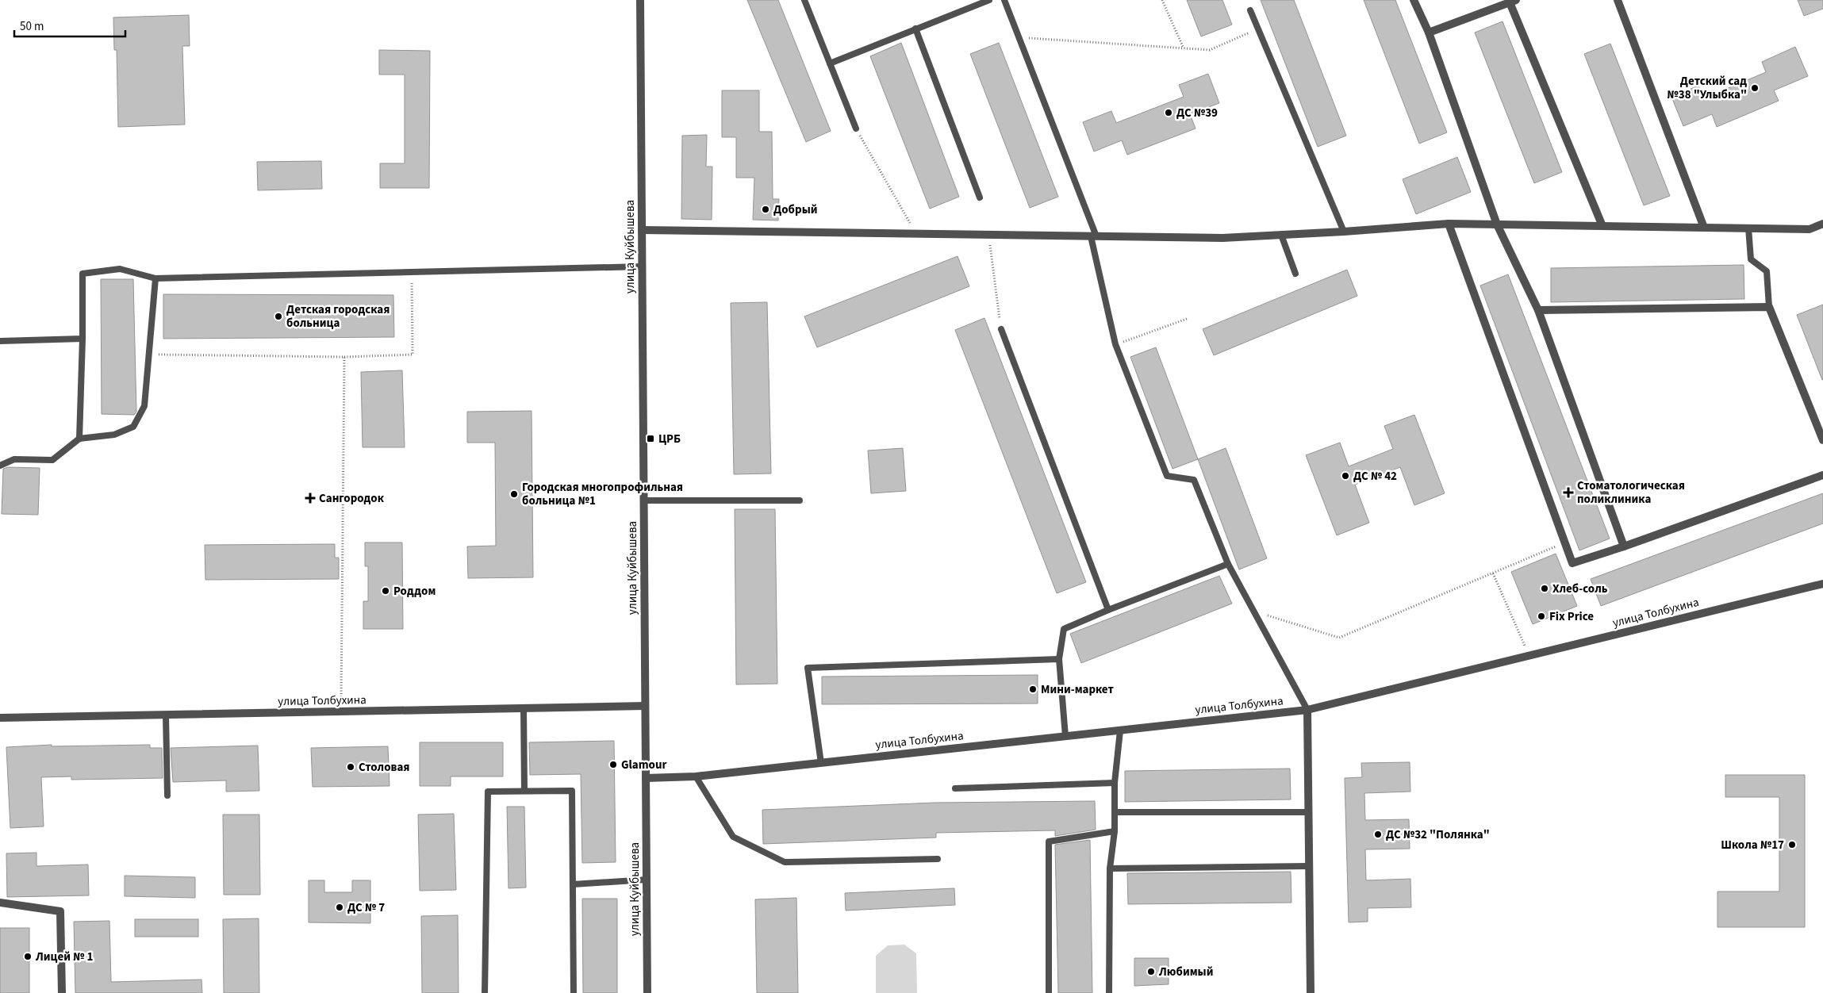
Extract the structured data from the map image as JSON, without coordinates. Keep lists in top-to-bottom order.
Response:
{
  "streets": {
    "street": ["улица Куйбышева", "улица Толбухина"]
  },
  "crossings": [
    ["улица Куйбышева", "улица Толбухина"]
  ],
  "places": {
    "other": [
      "Детский сад №38 \"Улыбка\"",
      "ДС №39",
      "Добрый",
      "Детская городская больница",
      "ДС № 42",
      "Городская многопрофильная больница №1",
      "Хлеб-соль",
      "Роддом",
      "Fix Price",
      "Мини-маркет",
      "Glamour",
      "Столовая",
      "ДС №32 \"Полянка\"",
      "Школа №17",
      "ДС № 7",
      "Лицей № 1",
      "Любимый"
    ],
    "transit": ["ЦРБ"],
    "health": ["Стоматологическая поликлиника", "Сангородок"]
  },
  "scale_bar": "50 m"
}
